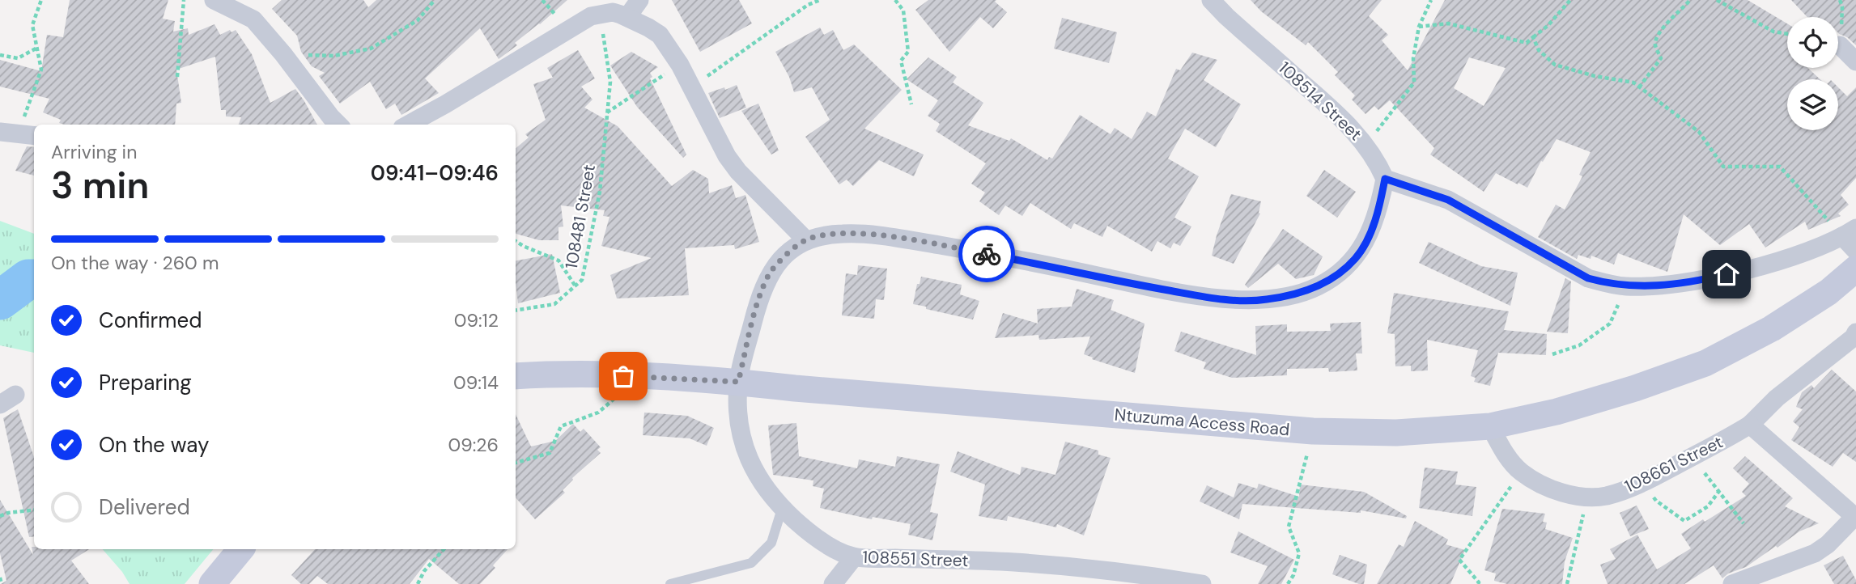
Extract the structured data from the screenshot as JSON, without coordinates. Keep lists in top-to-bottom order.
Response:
{
  "streets": {
    "street": [
      "108514 Street",
      "Ntuzuma Access Road",
      "108661 Street",
      "108551 Street"
    ],
    "path": ["108481 Street"]
  },
  "crossings": [
    ["Ntuzuma Access Road", "108661 Street"],
    ["Ntuzuma Access Road", "108551 Street"]
  ],
  "page": {
    "heading": ["3 min", "Arriving in", "09:41–09:46"],
    "bar": "On the way · 260 m",
    "list": [
      ["Confirmed", "09:12"],
      ["Preparing", "09:14"],
      ["On the way", "09:26"],
      "Delivered"
    ]
  }
}
